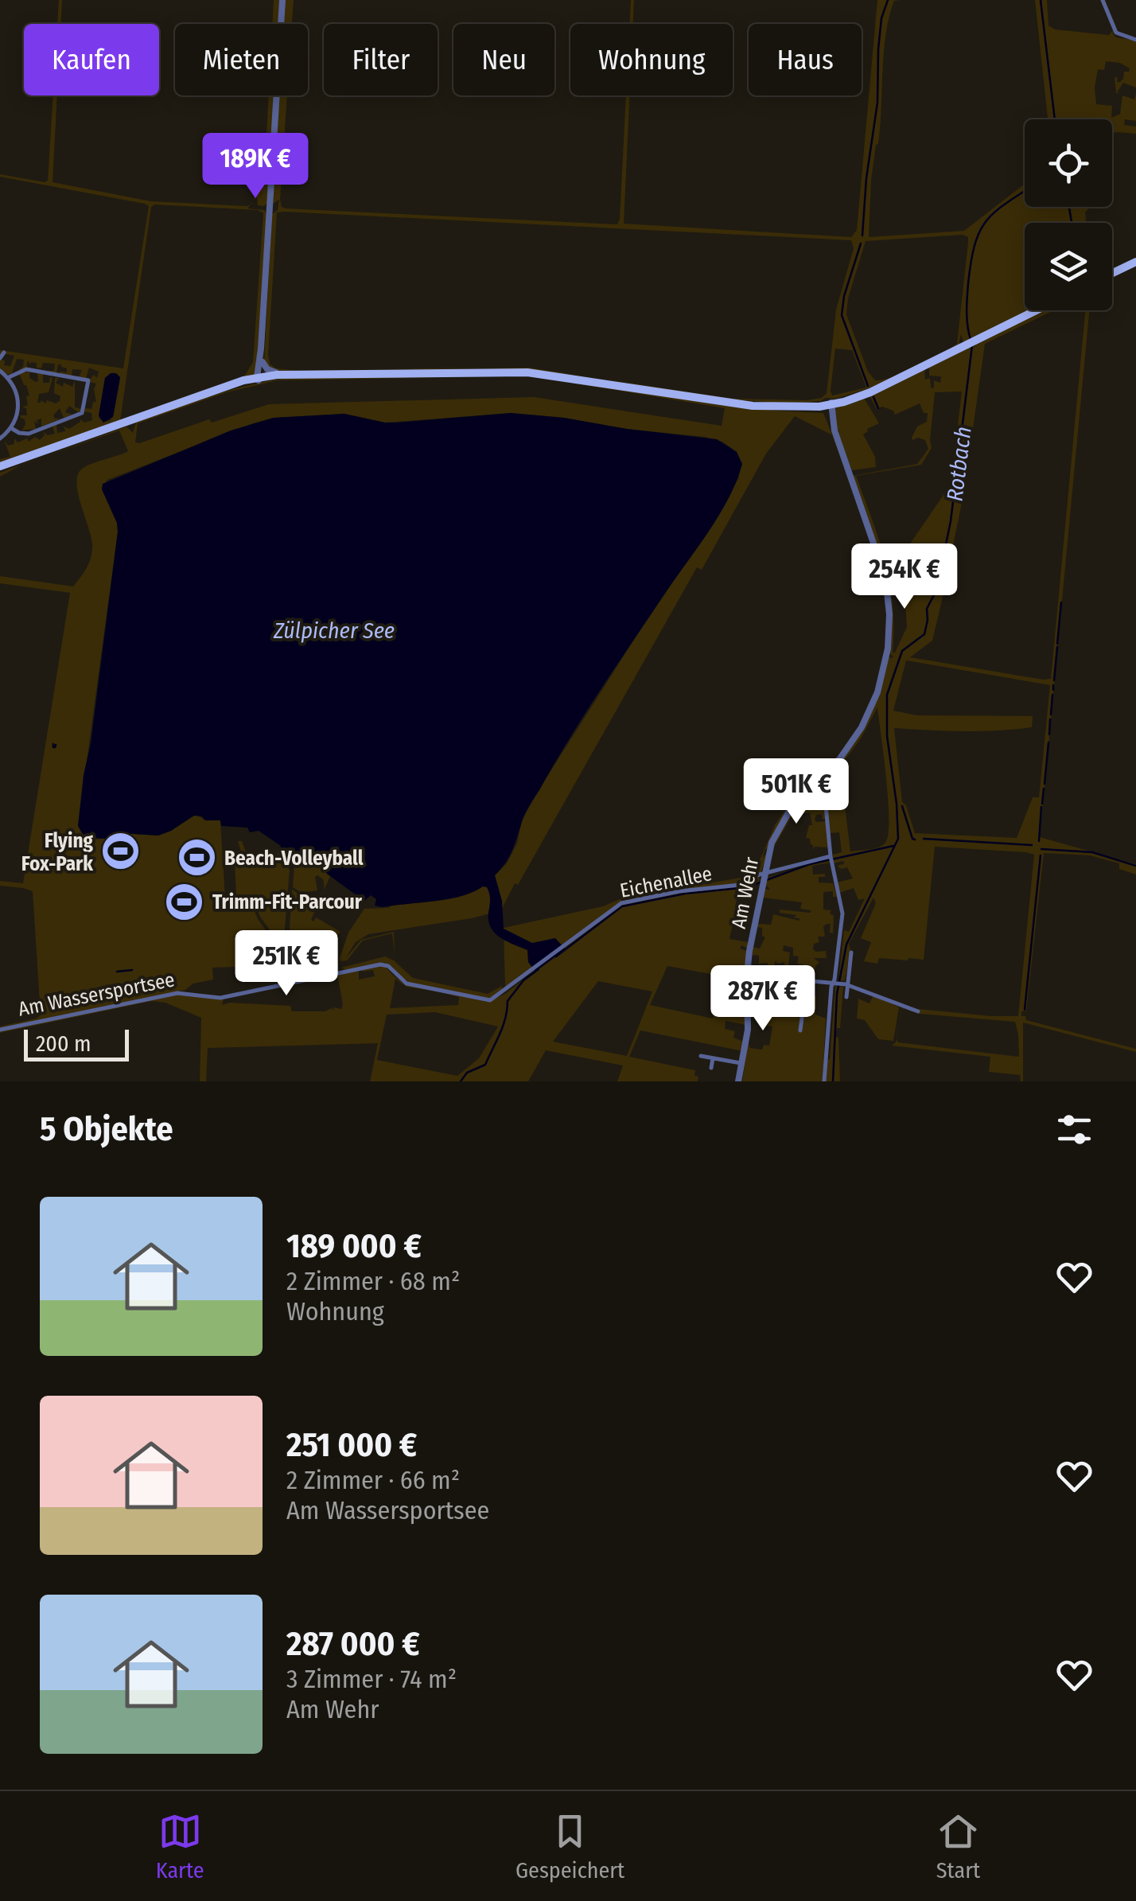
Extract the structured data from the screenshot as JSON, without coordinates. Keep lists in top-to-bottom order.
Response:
{
  "streets": {
    "street": ["Eichenallee", "Am Wehr", "Am Wassersportsee"]
  },
  "crossings": [
    ["Eichenallee", "Am Wehr"],
    ["Eichenallee", "Am Wassersportsee"]
  ],
  "water": ["Rotbach", "Zülpicher See"],
  "places": {
    "sports": ["Flying Fox-Park", "Beach-Volleyball", "Trimm-Fit-Parcour"]
  },
  "scale_bar": "200 m",
  "page": {
    "chip": [
      "Kaufen",
      "Mieten",
      "Filter",
      "Neu",
      "Wohnung",
      "Haus"
    ],
    "price": [
      "189K €",
      "254K €",
      "501K €",
      "251K €",
      "287K €"
    ],
    "scale": "200 m",
    "heading": "5 Objekte",
    "list": [
      {
        "name": "189 000 €",
        "note": "2 Zimmer · 68 m² · Wohnung"
      },
      {
        "name": "251 000 €",
        "note": "2 Zimmer · 66 m² · Am Wassersportsee"
      },
      {
        "name": "287 000 €",
        "note": "3 Zimmer · 74 m² · Am Wehr"
      }
    ],
    "tabs": ["Karte", "Gespeichert", "Start"]
  }
}
